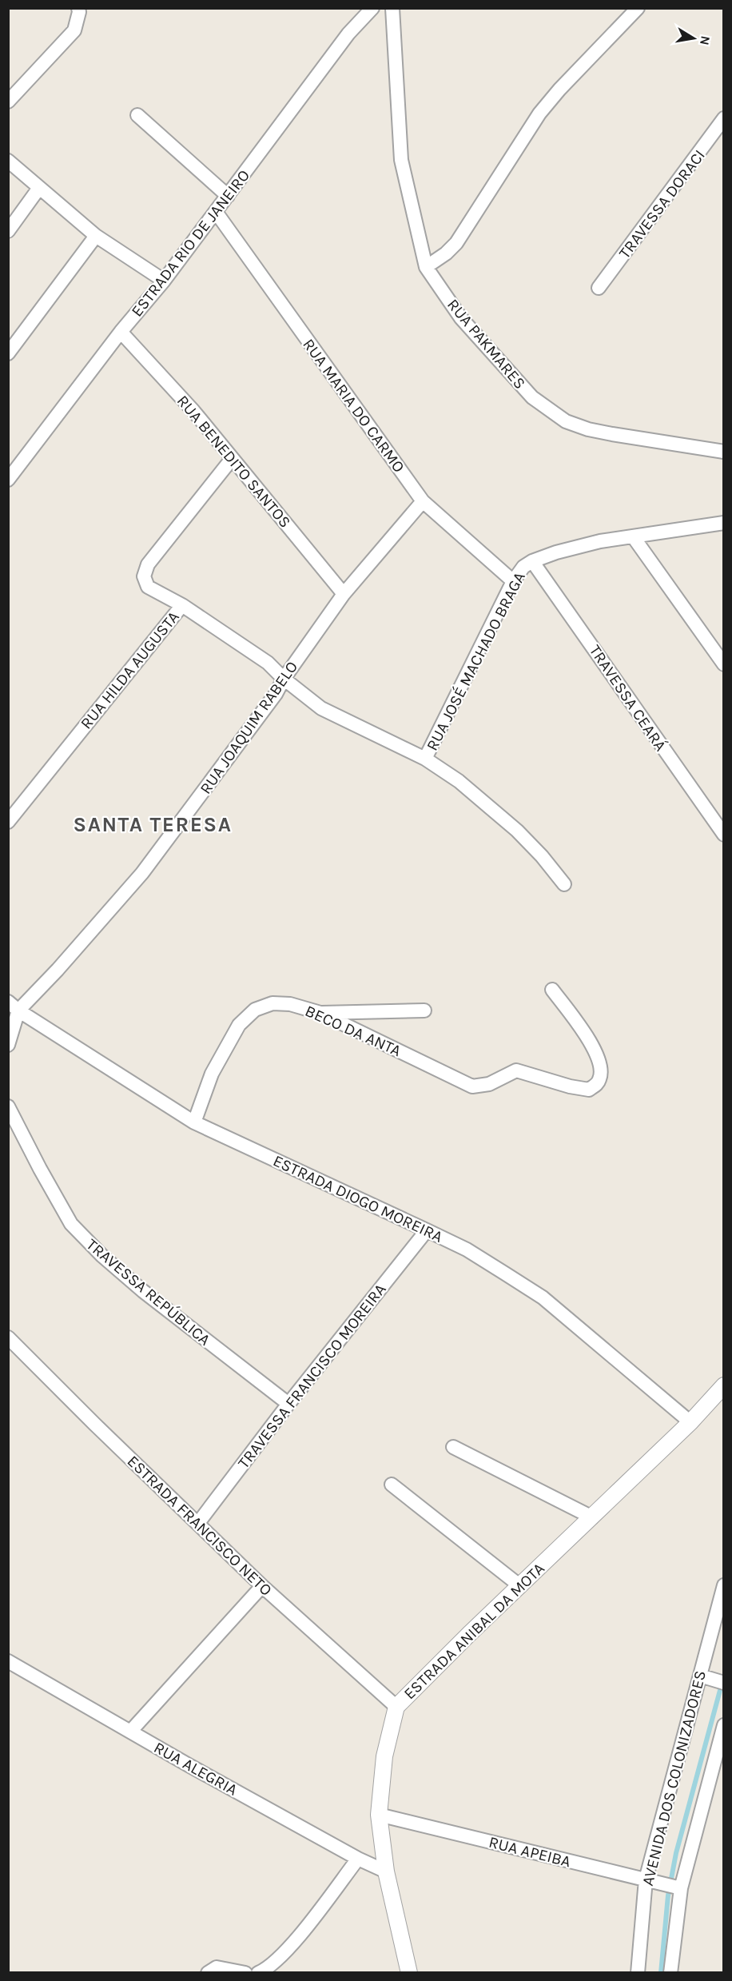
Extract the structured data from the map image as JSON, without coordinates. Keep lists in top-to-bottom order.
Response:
{
  "streets": {
    "street": [
      "TRAVESSA DORACI",
      "ESTRADA RIO DE JANEIRO",
      "RUA PAKMARES",
      "RUA MARIA DO CARMO",
      "RUA BENEDITO SANTOS",
      "RUA JOSÉ MACHADO BRAGA",
      "RUA HILDA AUGUSTA",
      "TRAVESSA CEARÁ",
      "RUA JOAQUIM RABELO",
      "BECO DA ANTA",
      "ESTRADA DIOGO MOREIRA",
      "TRAVESSA REPÚBLICA",
      "TRAVESSA FRANCISCO MOREIRA",
      "ESTRADA FRANCISCO NETO",
      "ESTRADA ANIBAL DA MOTA",
      "RUA ALEGRIA",
      "AVENIDA DOS COLONIZADORES",
      "RUA APEIBA"
    ]
  },
  "crossings": [
    ["ESTRADA RIO DE JANEIRO", "RUA MARIA DO CARMO"],
    ["ESTRADA RIO DE JANEIRO", "RUA BENEDITO SANTOS"],
    ["RUA MARIA DO CARMO", "RUA JOSÉ MACHADO BRAGA"],
    ["RUA MARIA DO CARMO", "RUA JOAQUIM RABELO"],
    ["RUA BENEDITO SANTOS", "RUA HILDA AUGUSTA"],
    ["RUA BENEDITO SANTOS", "RUA JOAQUIM RABELO"],
    ["RUA JOSÉ MACHADO BRAGA", "TRAVESSA CEARÁ"],
    ["RUA JOAQUIM RABELO", "ESTRADA DIOGO MOREIRA"],
    ["BECO DA ANTA", "ESTRADA DIOGO MOREIRA"],
    ["ESTRADA DIOGO MOREIRA", "TRAVESSA FRANCISCO MOREIRA"],
    ["ESTRADA DIOGO MOREIRA", "ESTRADA ANIBAL DA MOTA"],
    ["TRAVESSA REPÚBLICA", "TRAVESSA FRANCISCO MOREIRA"],
    ["TRAVESSA FRANCISCO MOREIRA", "ESTRADA FRANCISCO NETO"],
    ["ESTRADA FRANCISCO NETO", "ESTRADA ANIBAL DA MOTA"],
    ["ESTRADA ANIBAL DA MOTA", "RUA ALEGRIA"],
    ["ESTRADA ANIBAL DA MOTA", "RUA APEIBA"],
    ["AVENIDA DOS COLONIZADORES", "RUA APEIBA"]
  ],
  "districts": ["SANTA TERESA"],
  "north": "right"
}
